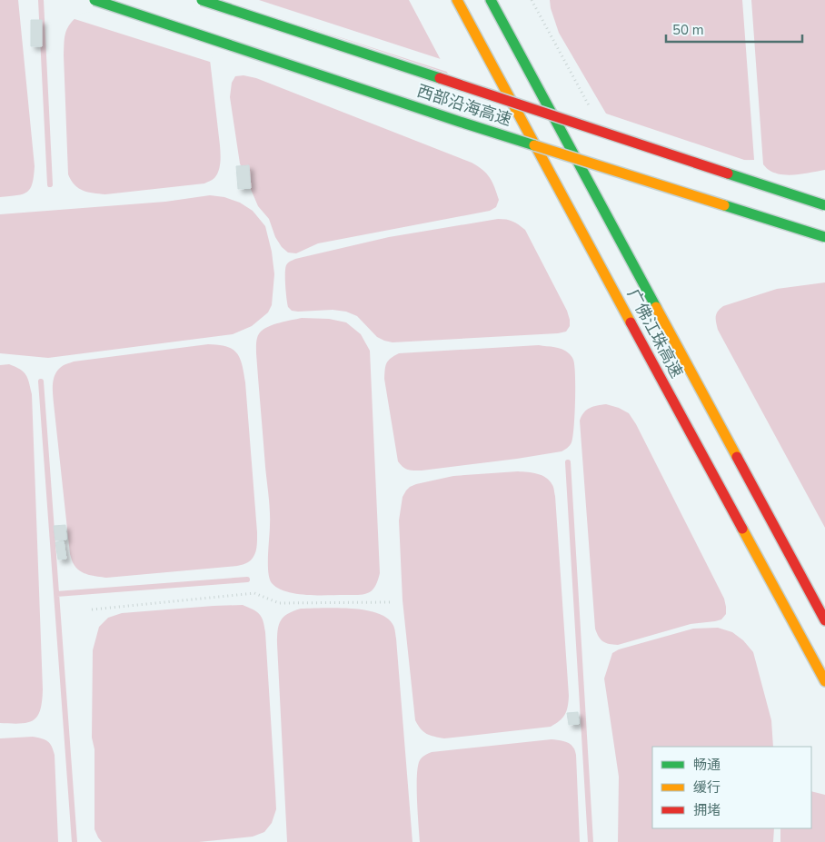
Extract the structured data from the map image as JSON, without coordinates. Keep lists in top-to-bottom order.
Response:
{
  "streets": {
    "highway": ["西部沿海高速", "广佛江珠高速"]
  },
  "legend": ["畅通", "缓行", "拥堵"],
  "scale_bar": "50 m"
}
